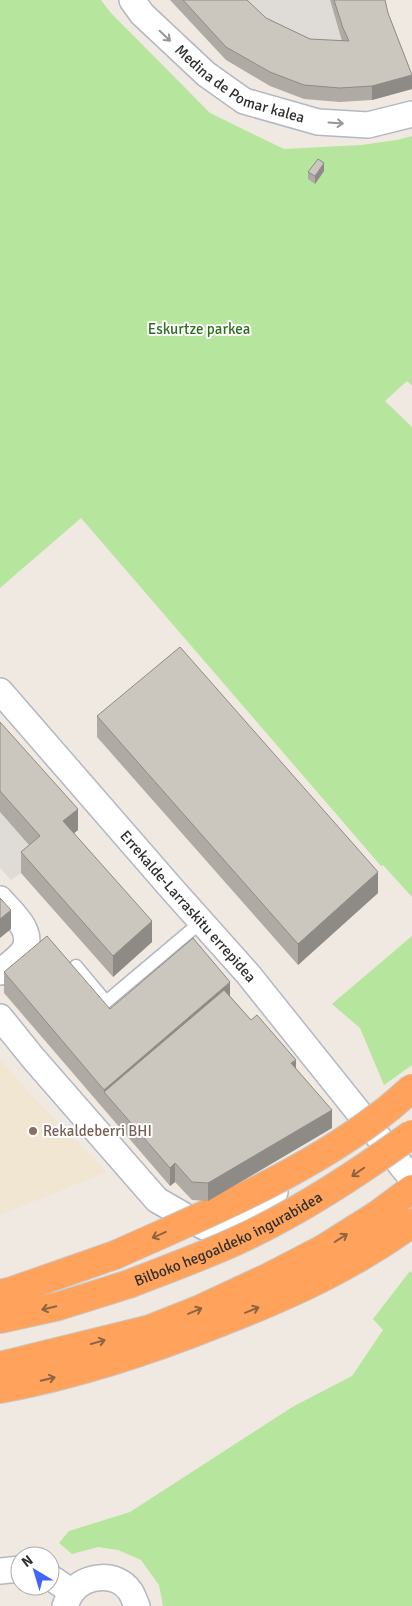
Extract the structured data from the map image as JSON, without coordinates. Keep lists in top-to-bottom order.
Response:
{
  "streets": {
    "highway": ["Bilboko hegoaldeko ingurabidea"],
    "street": ["Medina de Pomar kalea", "Errekalde-Larraskitu errepidea"]
  },
  "one_way": ["Medina de Pomar kalea"],
  "parks": ["Eskurtze parkea"],
  "places": ["Rekaldeberri BHI"],
  "north": "top left"
}
